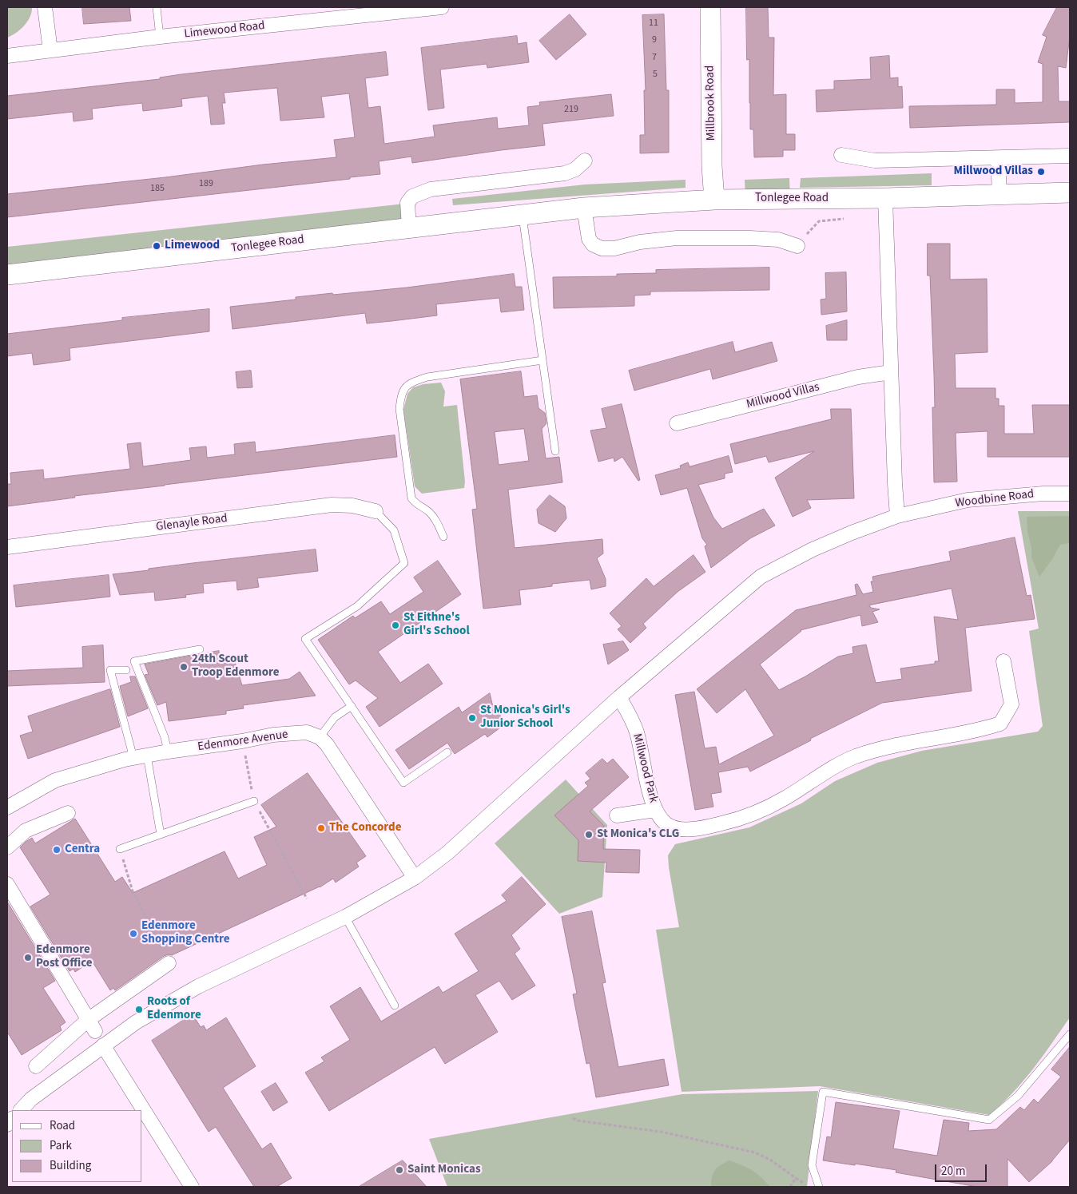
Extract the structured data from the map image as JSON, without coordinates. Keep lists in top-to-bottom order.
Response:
{
  "streets": {
    "main road": ["Millbrook Road", "Tonlegee Road"],
    "street": [
      "Limewood Road",
      "Millwood Villas",
      "Woodbine Road",
      "Glenayle Road",
      "Edenmore Avenue",
      "Millwood Park"
    ]
  },
  "crossings": [
    ["Millbrook Road", "Tonlegee Road"]
  ],
  "places": [
    "Millwood Villas",
    "Limewood",
    "St Eithne's Girl's School",
    "24th Scout Troop Edenmore",
    "St Monica's Girl's Junior School",
    "The Concorde",
    "St Monica's CLG",
    "Centra",
    "Edenmore Shopping Centre",
    "Edenmore Post Office",
    "Roots of Edenmore",
    "Saint Monicas"
  ],
  "house_numbers": [
    "11",
    "9",
    "7",
    "5",
    "219",
    "189",
    "185"
  ],
  "legend": ["Road", "Park", "Building"],
  "scale_bar": "20 m"
}
